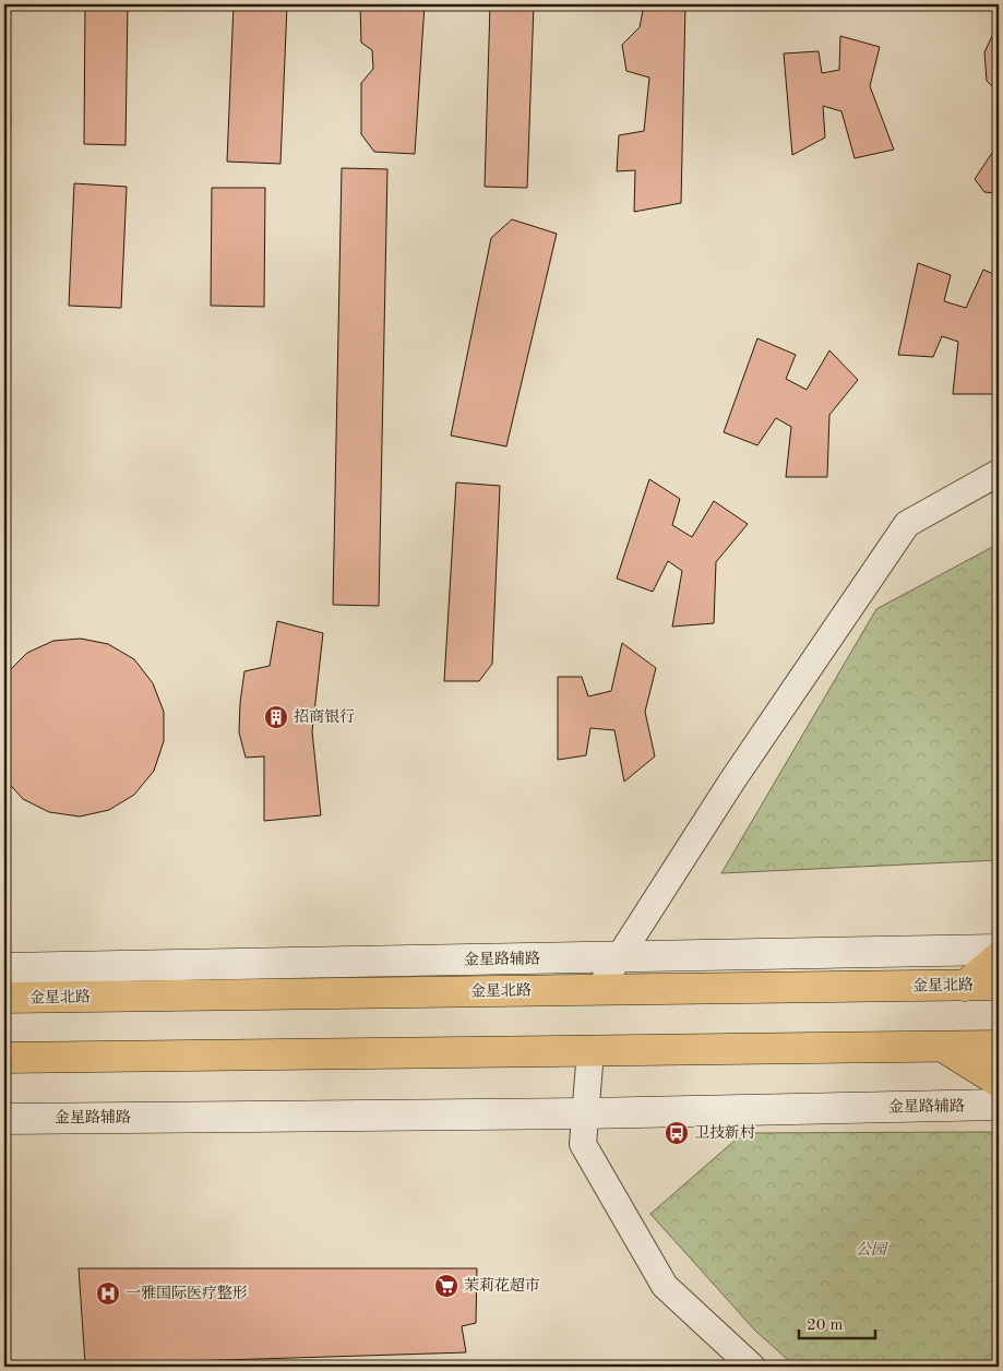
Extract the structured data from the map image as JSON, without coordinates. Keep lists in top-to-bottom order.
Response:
{
  "streets": {
    "main road": ["金星北路"],
    "street": ["金星路辅路"]
  },
  "parks": ["公园"],
  "places": {
    "building": ["招商银行"],
    "bus stop": ["卫技新村"],
    "supermarket": ["茉莉花超市"],
    "hospital": ["一雅国际医疗整形"]
  },
  "scale_bar": "20 m"
}
